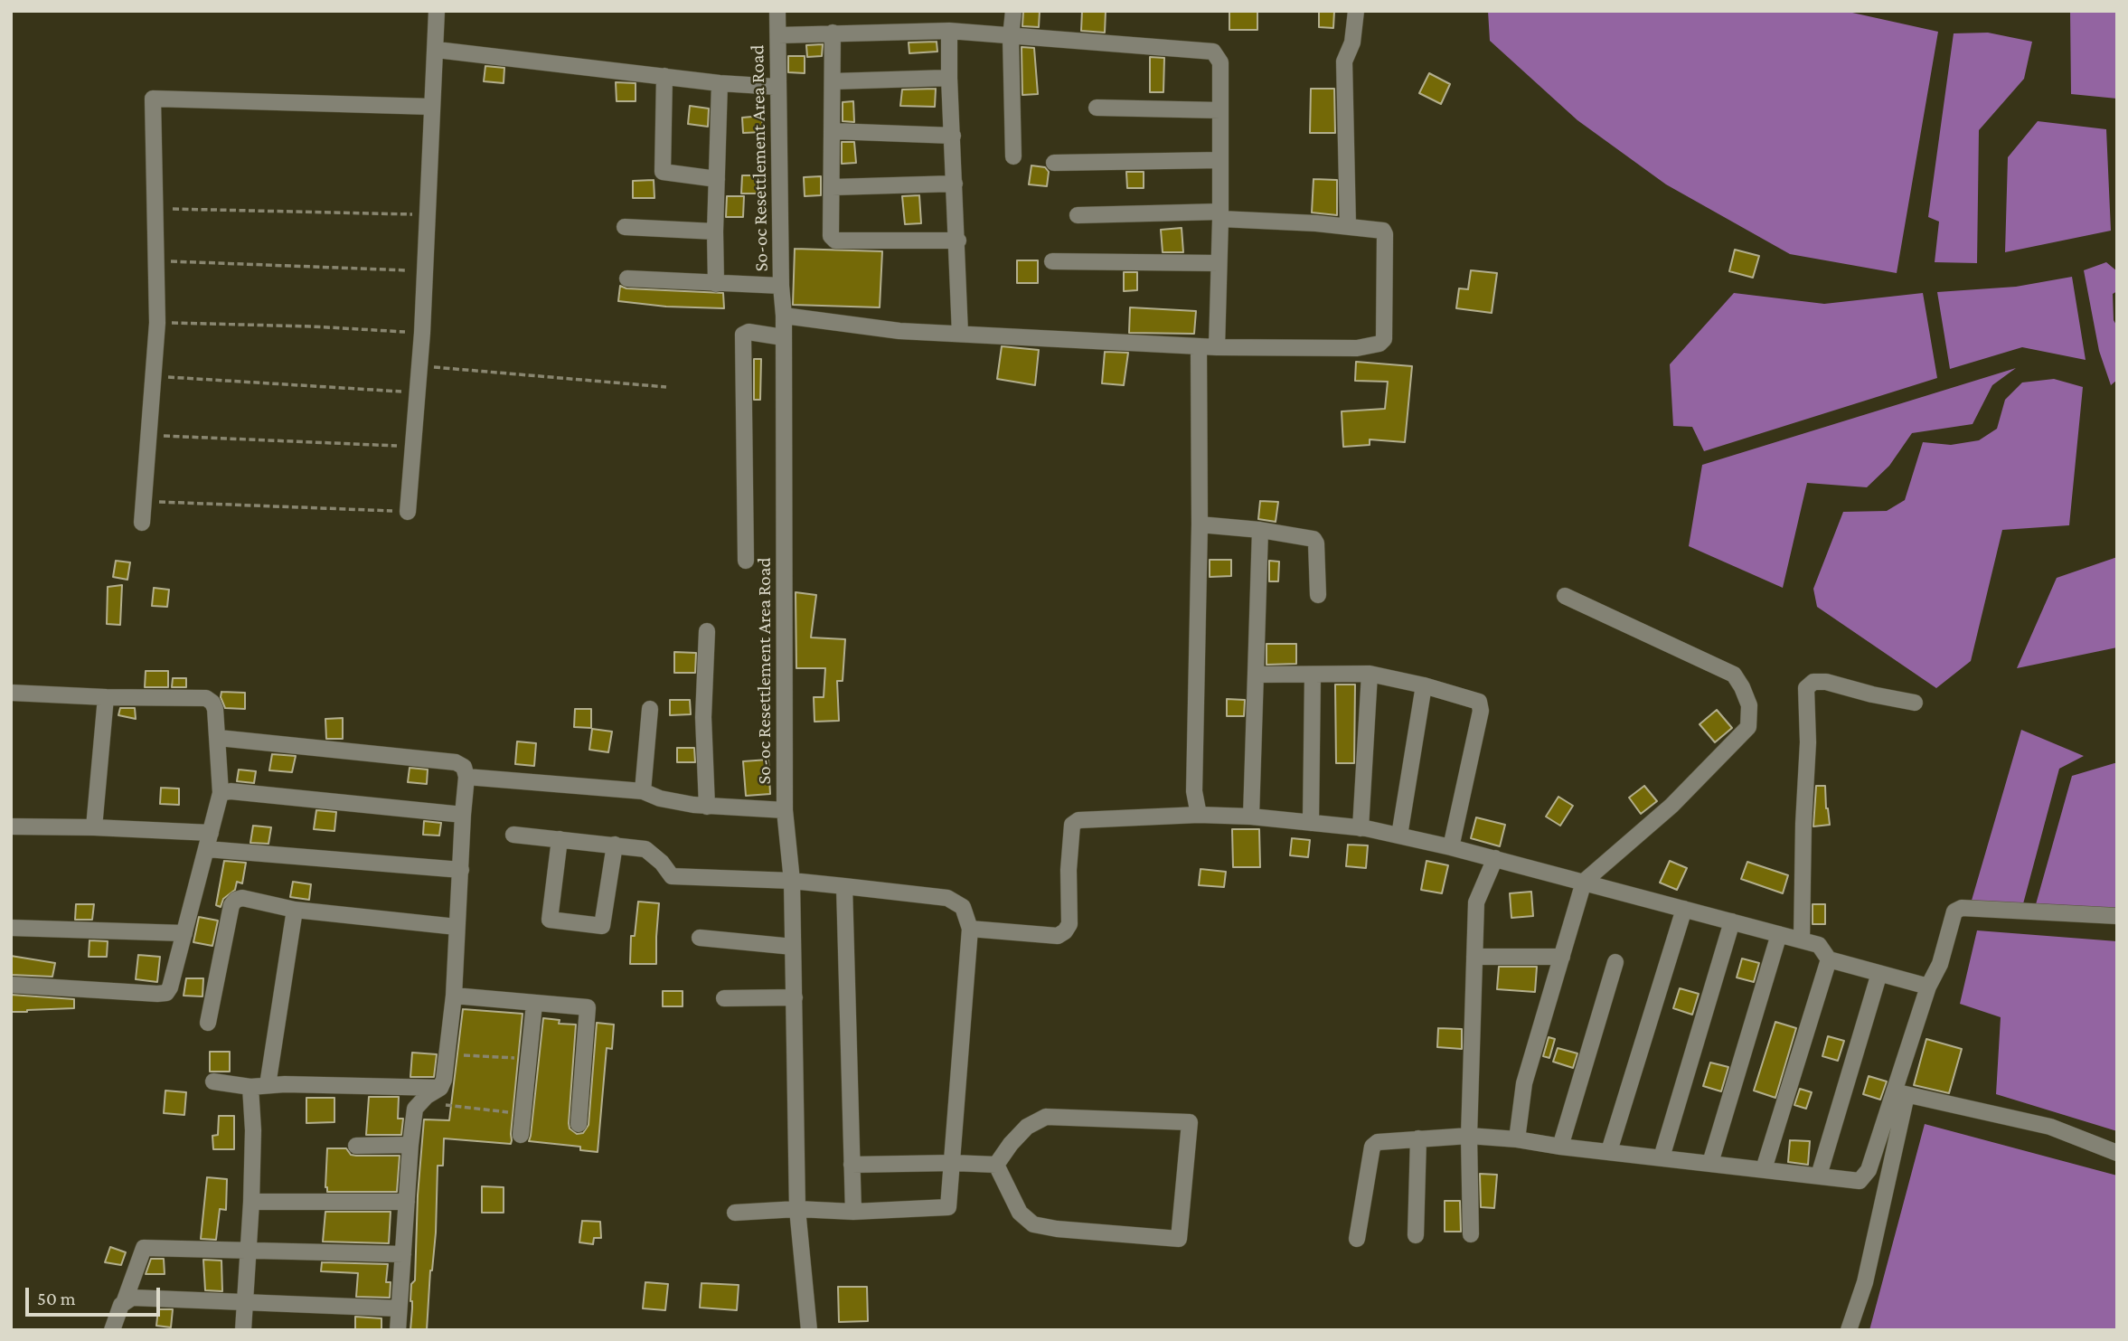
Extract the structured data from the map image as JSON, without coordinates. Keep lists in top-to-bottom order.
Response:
{
  "streets": {
    "street": ["So-oc Resettlement Area Road"]
  },
  "scale_bar": "50 m"
}
